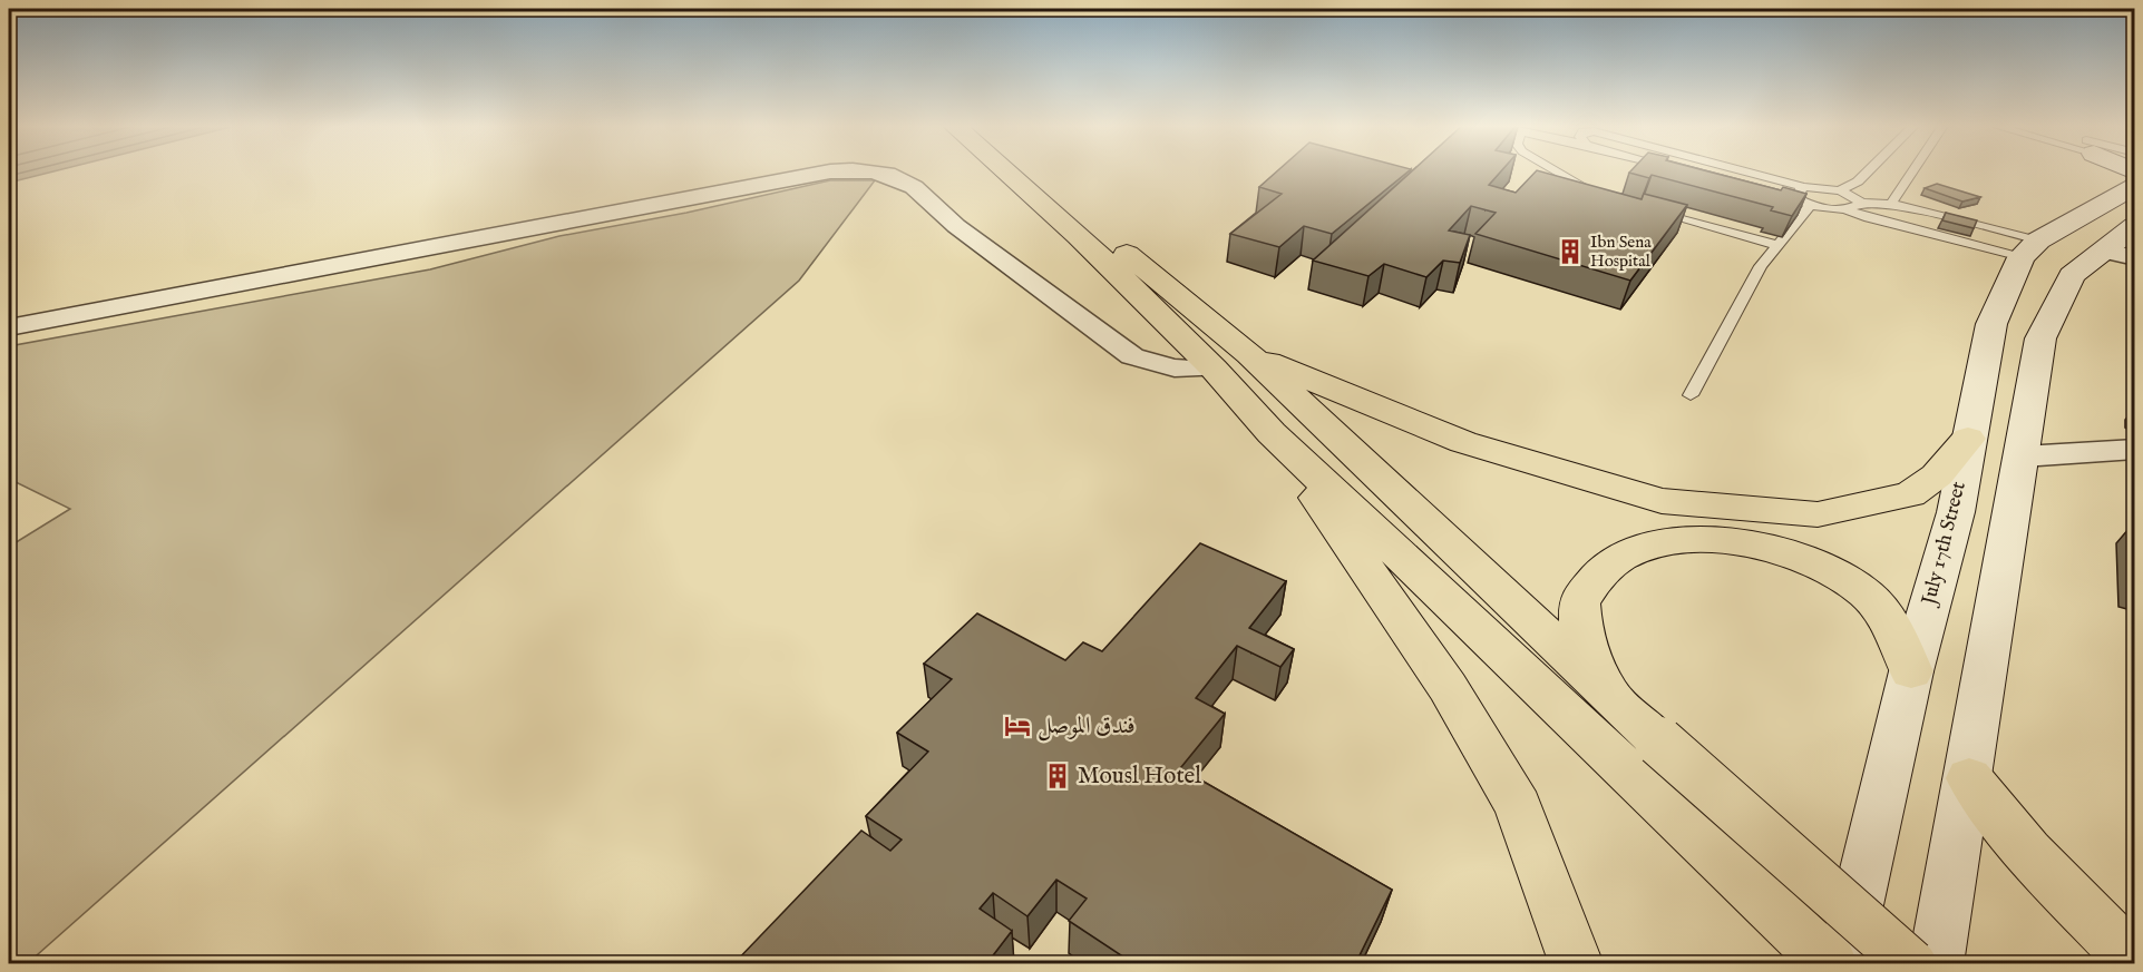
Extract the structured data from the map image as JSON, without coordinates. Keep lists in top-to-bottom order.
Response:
{
  "streets": {
    "main road": ["July 17th Street"]
  },
  "places": {
    "building": ["Ibn Sena Hospital", "Mousl Hotel"],
    "hotel": ["فندق الموصل"]
  }
}
